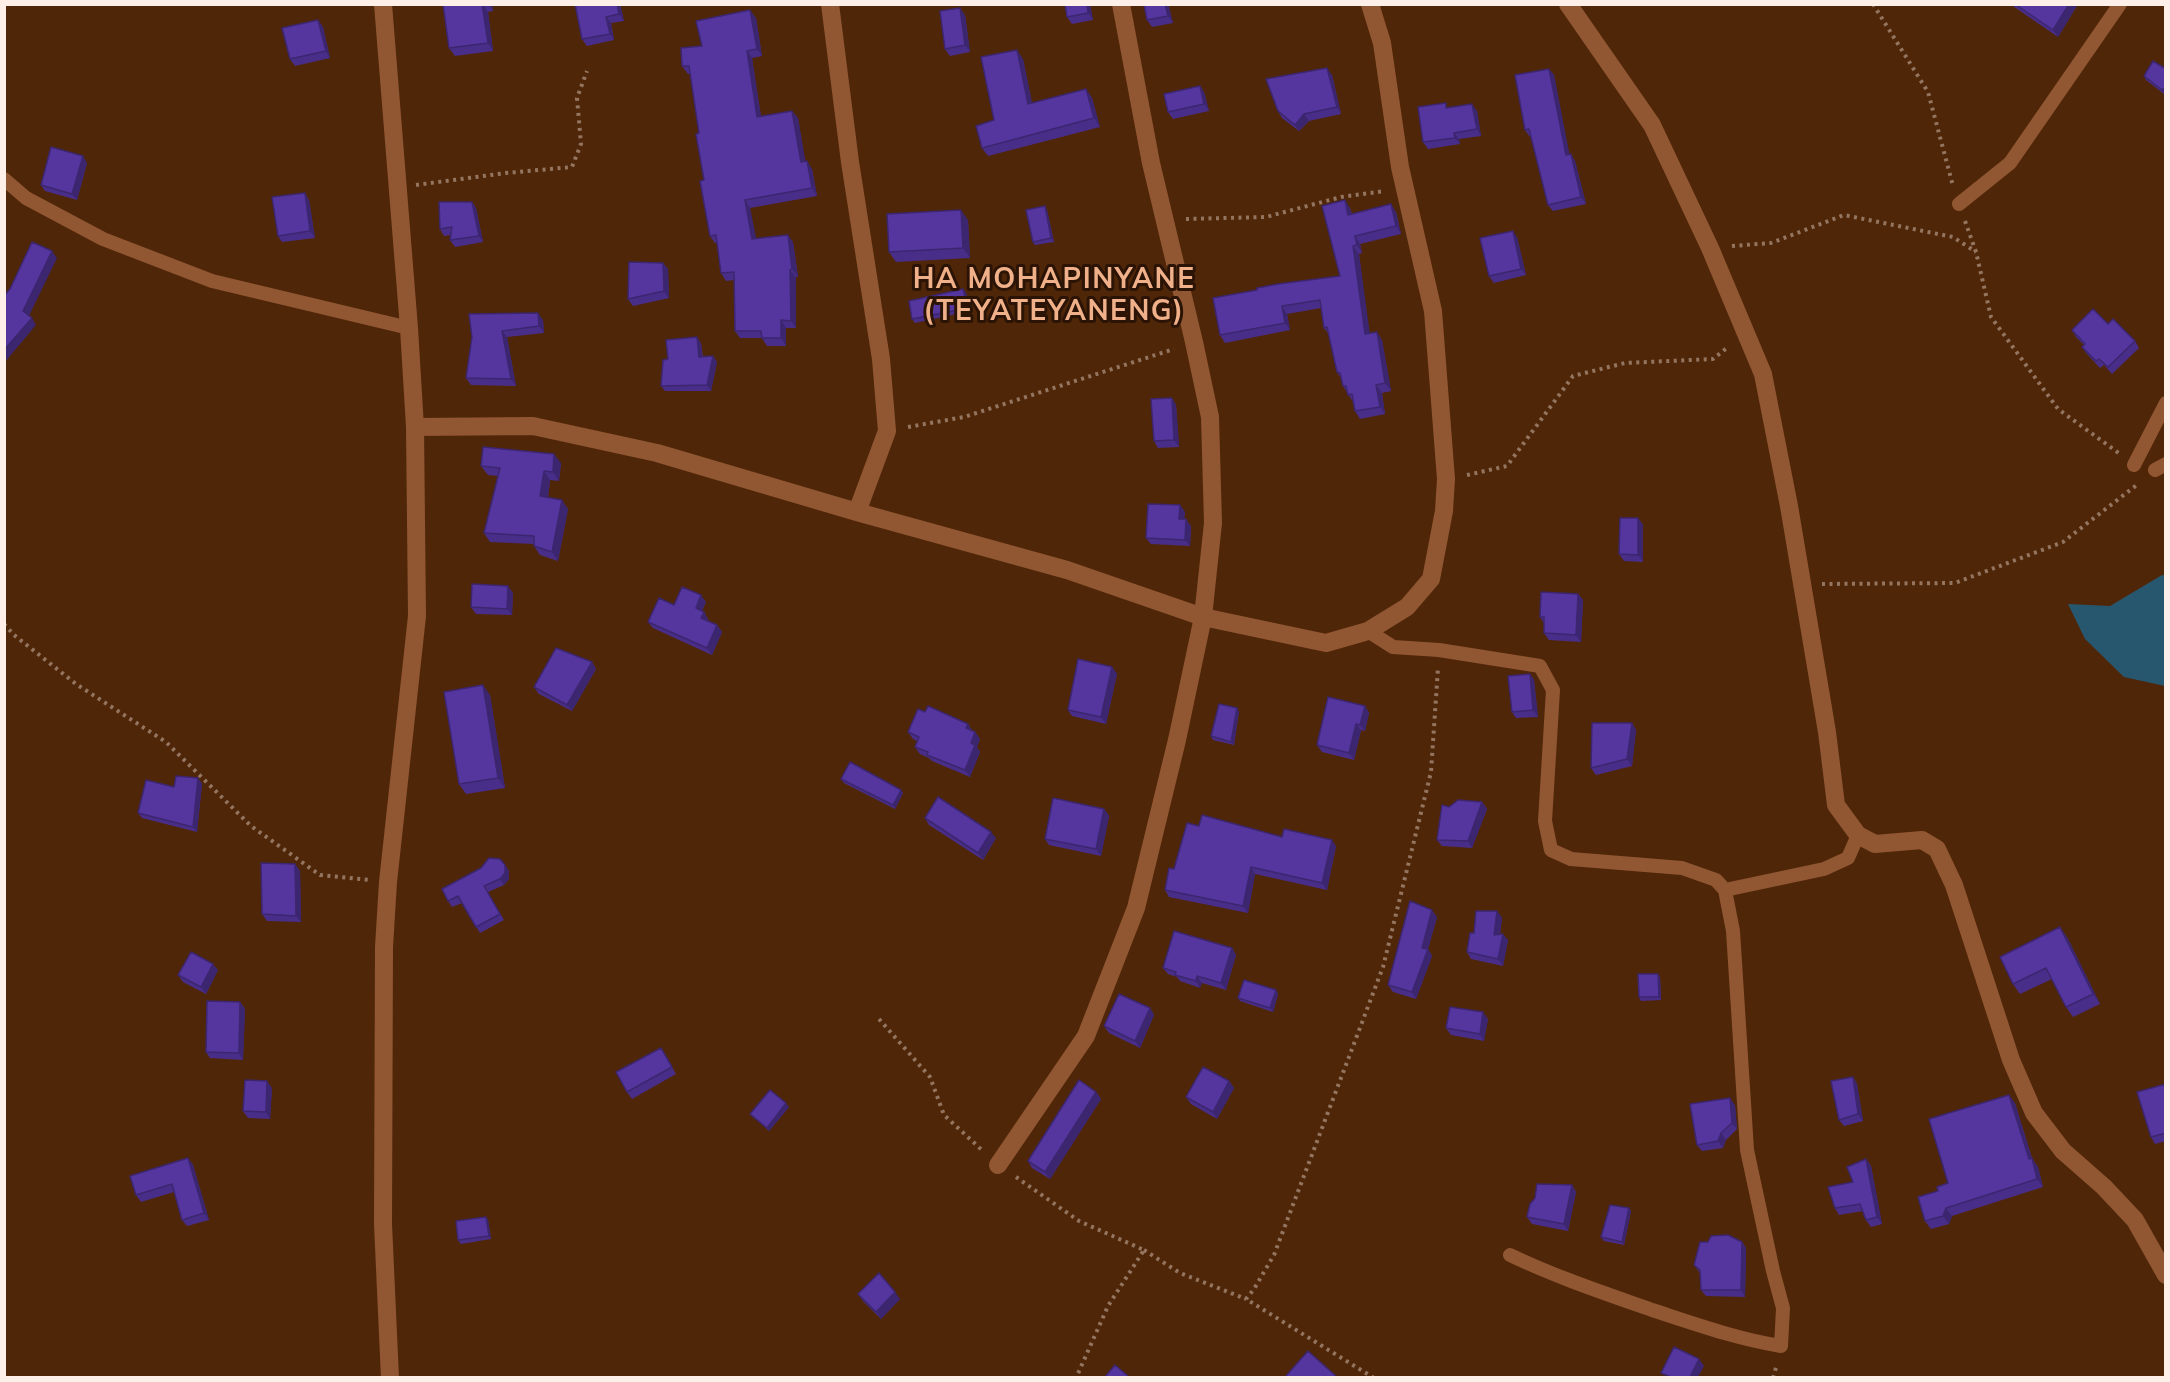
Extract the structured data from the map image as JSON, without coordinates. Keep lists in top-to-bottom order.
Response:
{
  "districts": ["HA MOHAPINYANE (TEYATEYANENG)"]
}
